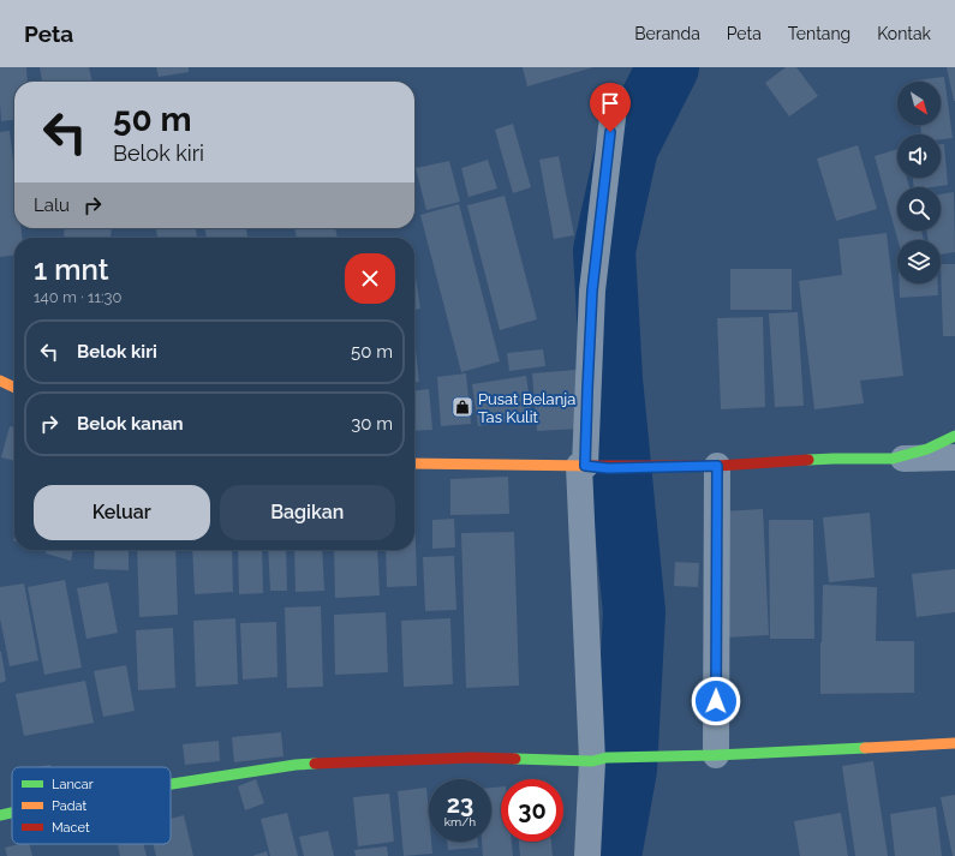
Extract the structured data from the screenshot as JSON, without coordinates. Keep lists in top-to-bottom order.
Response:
{
  "places": {
    "shop": ["Pusat Belanja Tas Kulit"]
  },
  "legend": ["Lancar", "Padat", "Macet"],
  "north": "bottom right",
  "page": {
    "header": "Peta",
    "nav": [
      "Beranda",
      "Peta",
      "Tentang",
      "Kontak"
    ],
    "turn": ["50 m", "Belok kiri"],
    "then": "Lalu",
    "heading": ["1 mnt", "140 m · 11:30"],
    "list": [
      {
        "name": "Belok kiri",
        "value": "50 m"
      },
      {
        "name": "Belok kanan",
        "value": "30 m"
      }
    ],
    "buttons": ["Keluar", "Bagikan"],
    "speed": "23 km/h",
    "limit": "30"
  }
}
